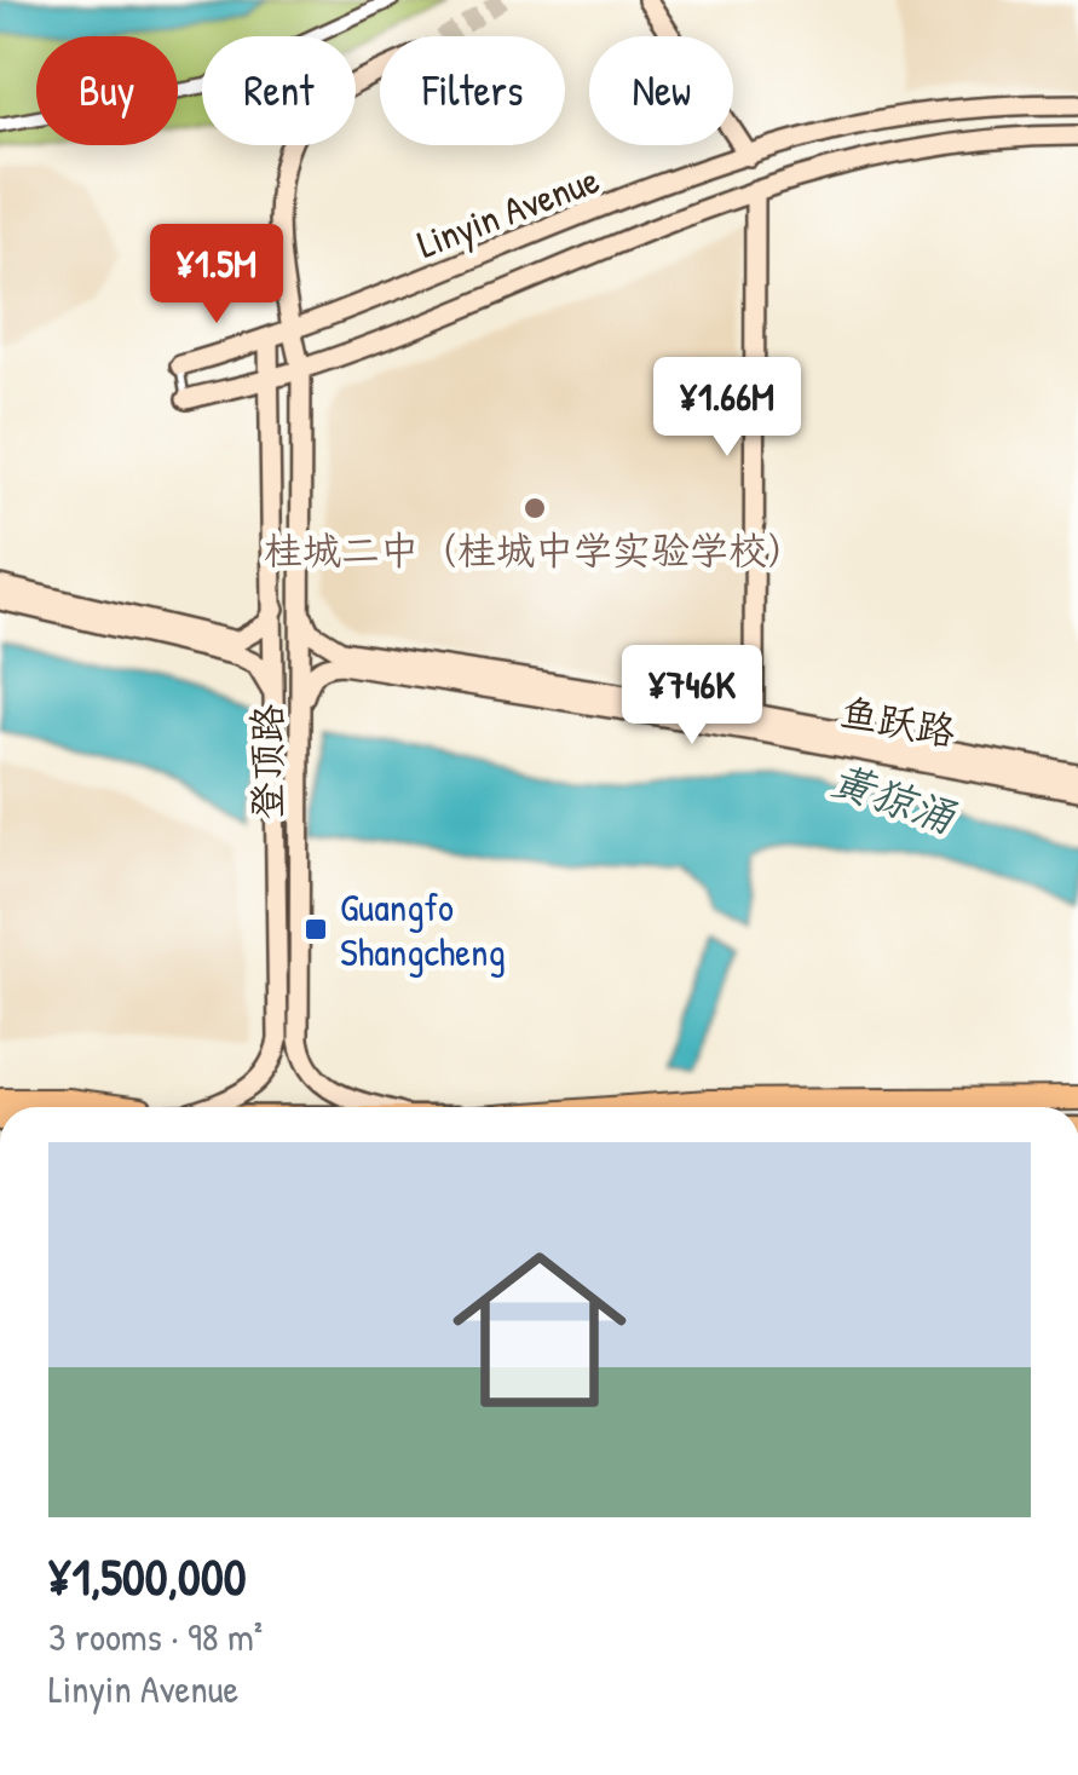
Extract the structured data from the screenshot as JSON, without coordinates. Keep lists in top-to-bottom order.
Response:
{
  "streets": {
    "street": ["Linyin Avenue", "鱼跃路", "登顶路"]
  },
  "crossings": [
    ["Linyin Avenue", "登顶路"],
    ["鱼跃路", "登顶路"]
  ],
  "water": ["黄猄涌"],
  "places": {
    "other": ["桂城二中（桂城中学实验学校）"],
    "transit": ["Guangfo Shangcheng"]
  },
  "page": {
    "chip": [
      "Buy",
      "Rent",
      "Filters",
      "New"
    ],
    "price": ["¥1.5M", "¥1.66M", "¥746K"],
    "list": [
      {
        "name": "¥1,500,000",
        "note": "3 rooms · 98 m² · Linyin Avenue"
      }
    ]
  }
}
